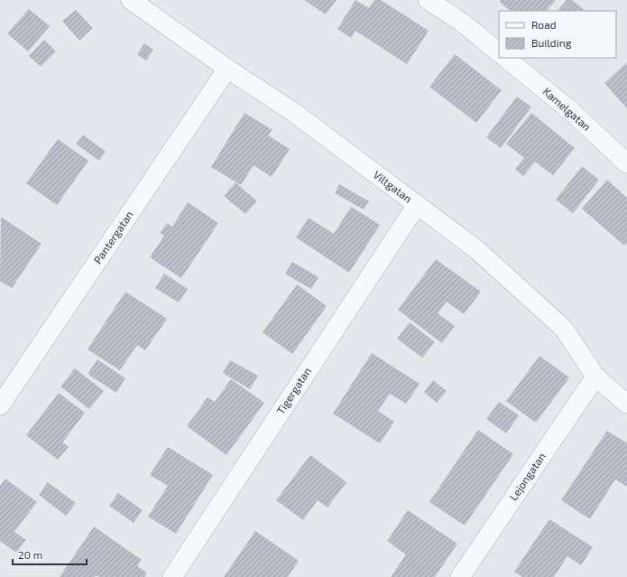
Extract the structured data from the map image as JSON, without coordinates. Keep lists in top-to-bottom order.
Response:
{
  "streets": {
    "street": [
      "Kamelgatan",
      "Viltgatan",
      "Pantergatan",
      "Tigergatan",
      "Lejongatan"
    ]
  },
  "crossings": [
    ["Viltgatan", "Pantergatan"],
    ["Viltgatan", "Tigergatan"],
    ["Viltgatan", "Lejongatan"]
  ],
  "legend": ["Road", "Building"],
  "scale_bar": "20 m"
}
